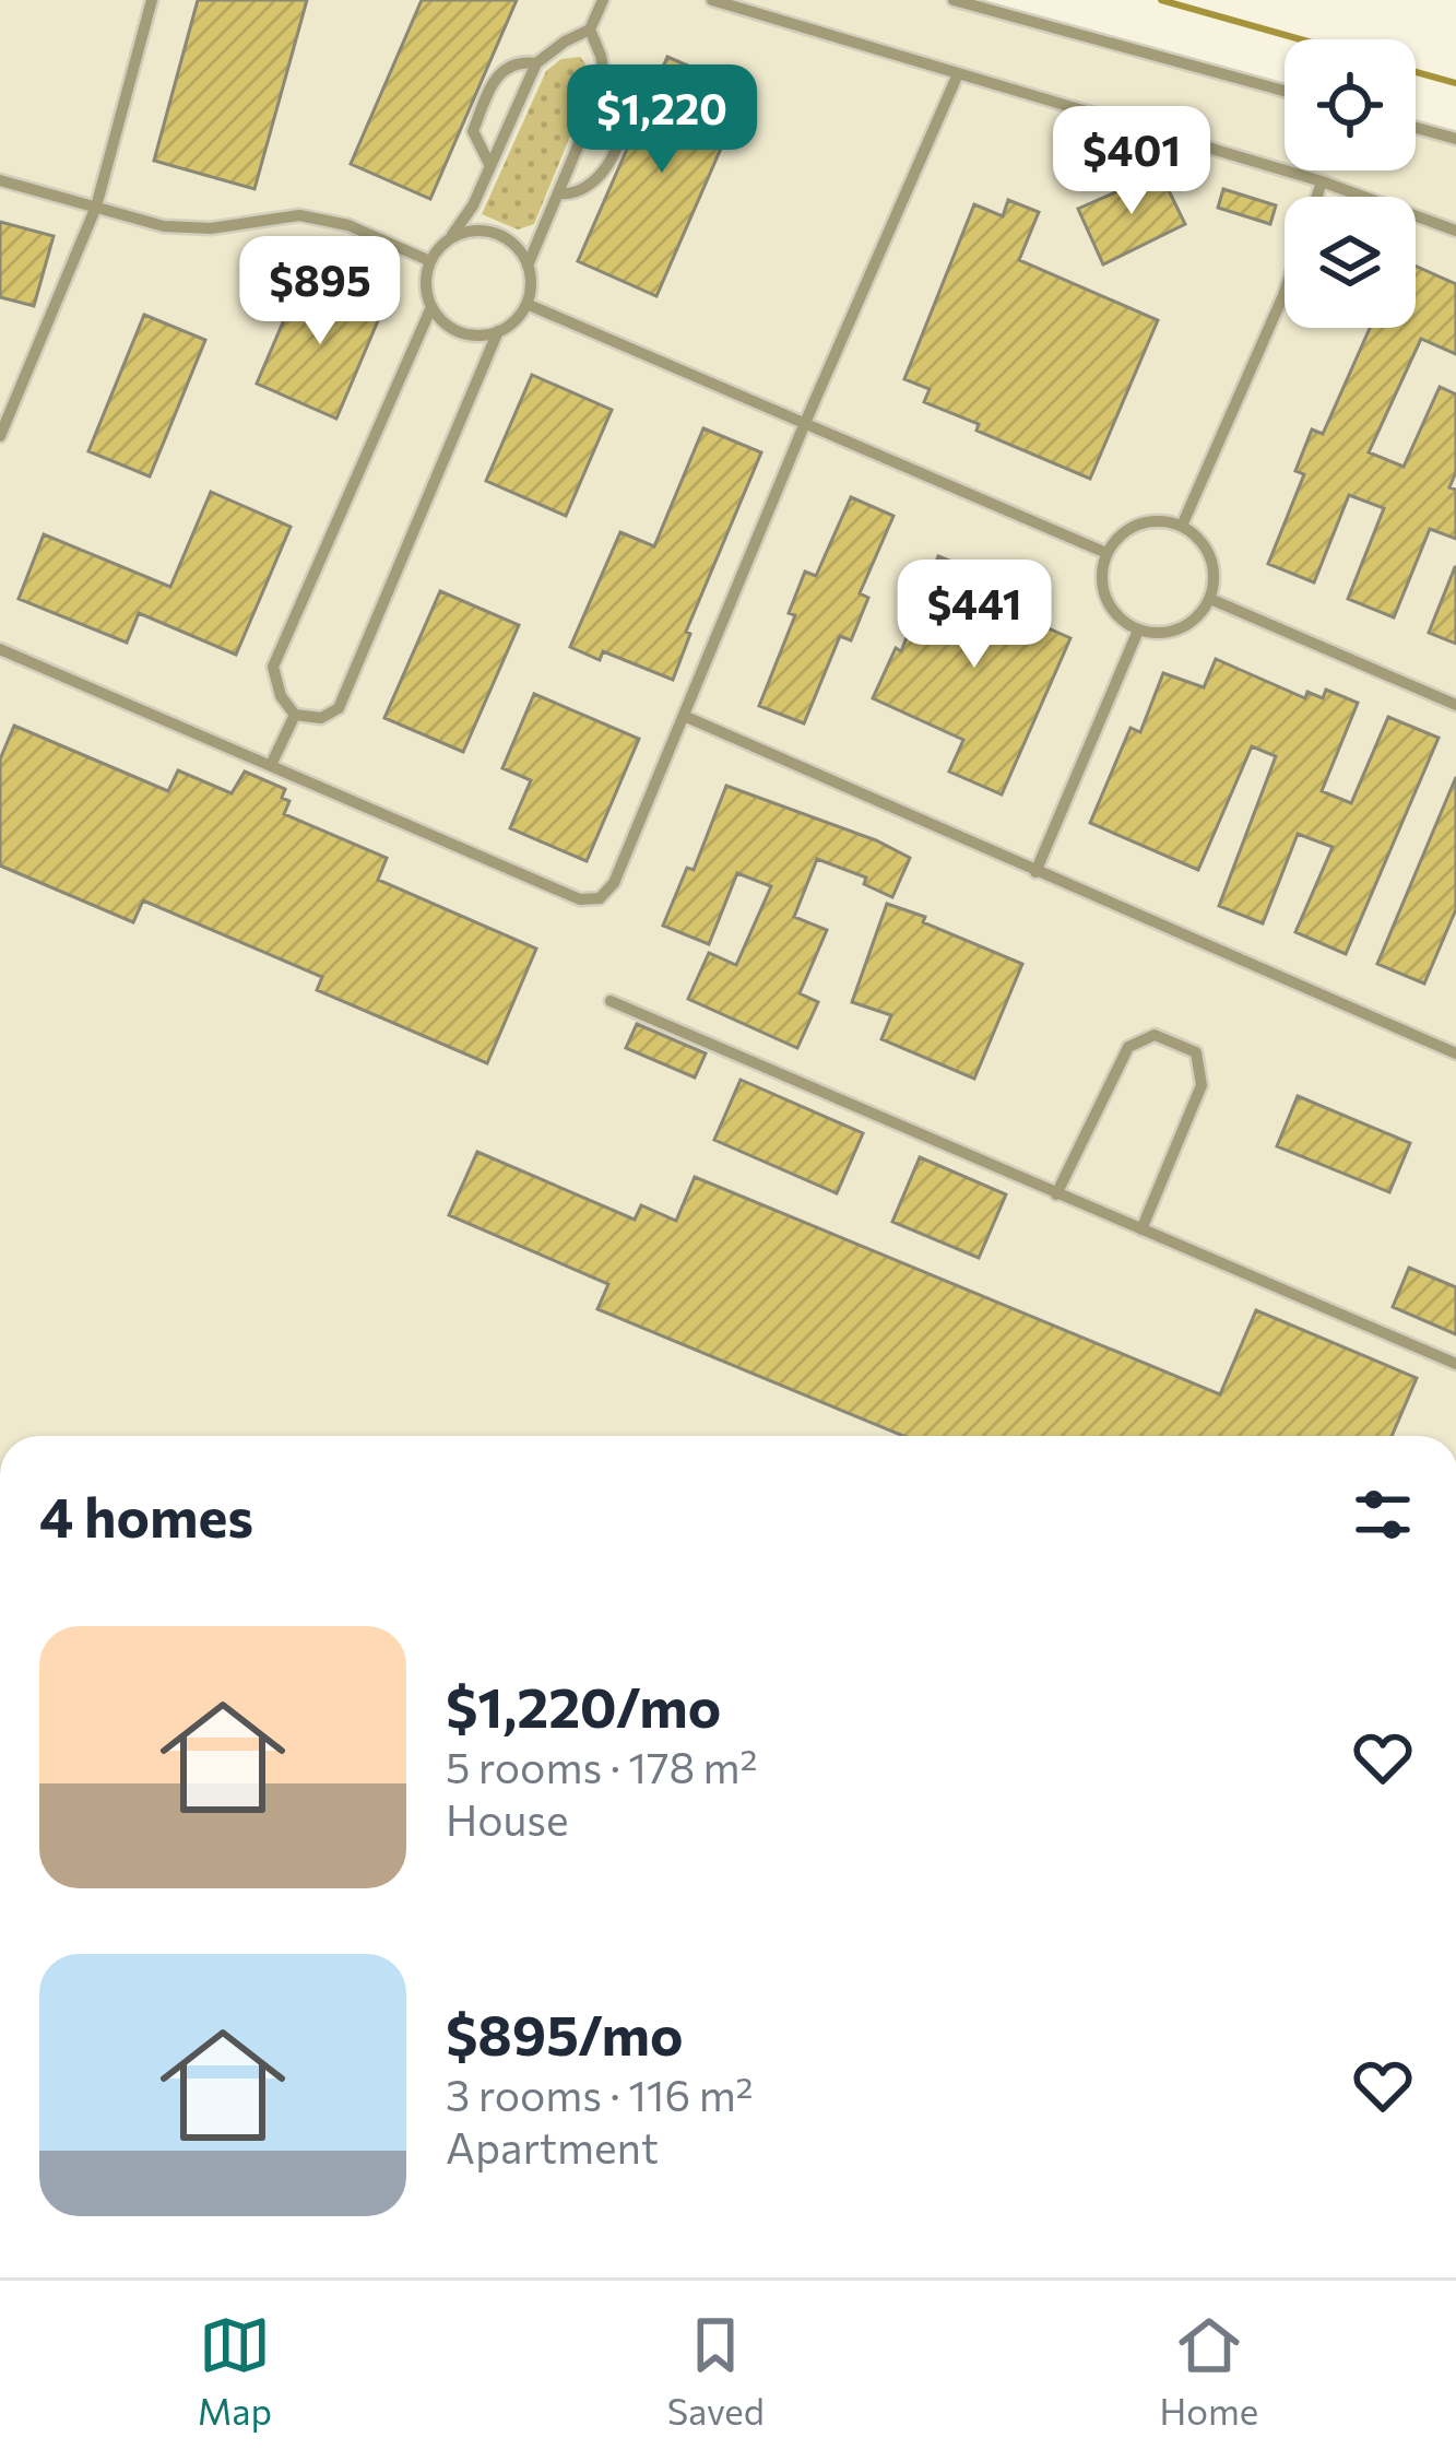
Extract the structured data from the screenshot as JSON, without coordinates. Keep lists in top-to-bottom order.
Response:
{
  "page": {
    "price": [
      "$1,220",
      "$401",
      "$895",
      "$441"
    ],
    "heading": "4 homes",
    "list": [
      {
        "name": "$1,220/mo",
        "note": "5 rooms · 178 m² · House"
      },
      {
        "name": "$895/mo",
        "note": "3 rooms · 116 m² · Apartment"
      }
    ],
    "tabs": ["Map", "Saved", "Home"]
  }
}
